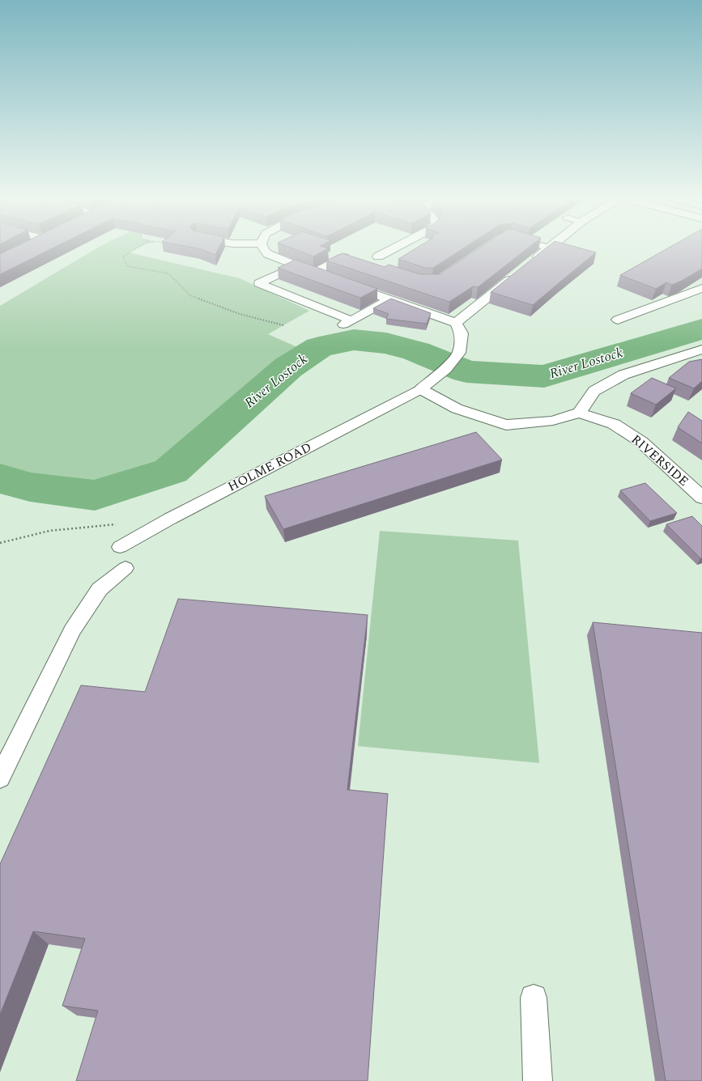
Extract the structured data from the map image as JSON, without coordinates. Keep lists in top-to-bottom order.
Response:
{
  "streets": {
    "street": ["RIVERSIDE"],
    "lane": ["HOLME ROAD"]
  },
  "water": ["River Lostock"]
}
